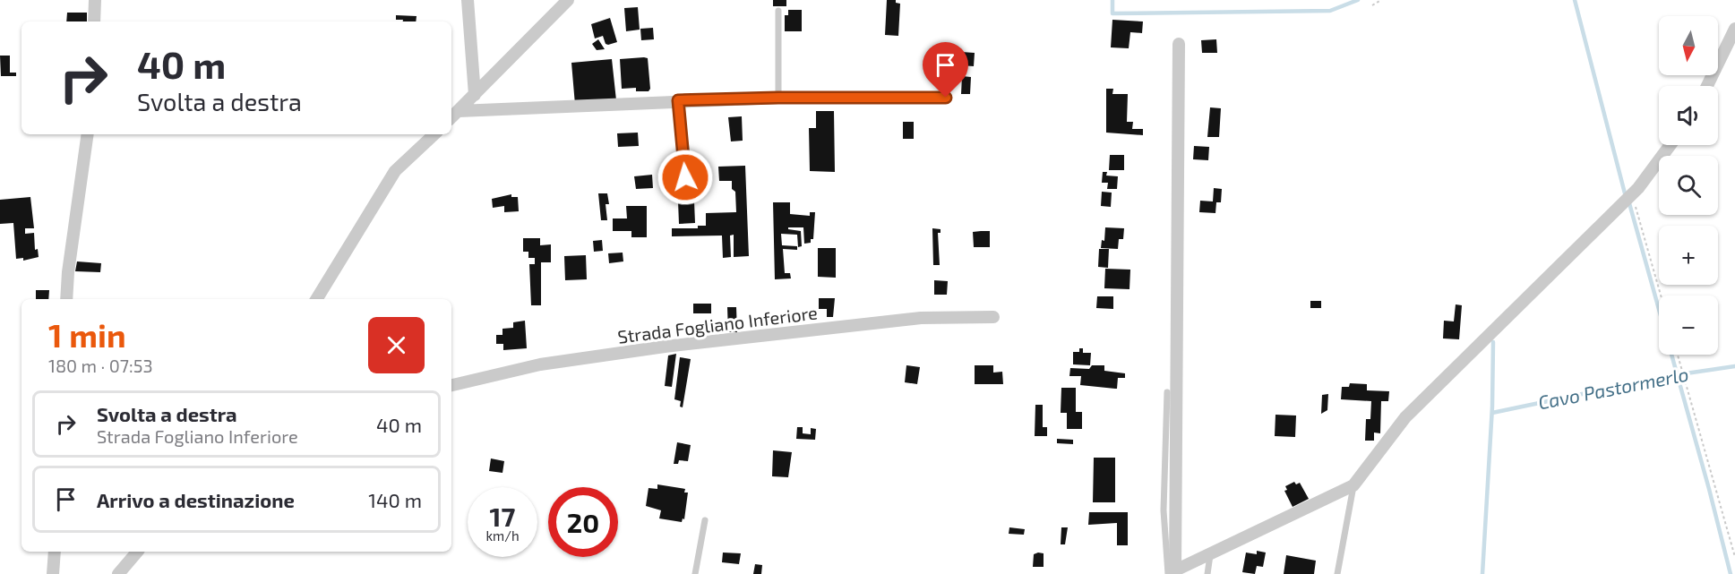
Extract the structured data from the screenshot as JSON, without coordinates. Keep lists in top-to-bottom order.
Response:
{
  "streets": {
    "street": ["Strada Fogliano Inferiore"]
  },
  "water": ["Cavo Pastormerlo"],
  "north": "bottom",
  "page": {
    "map_buttons": ["+", "−"],
    "turn": ["40 m", "Svolta a destra"],
    "heading": ["1 min", "180 m · 07:53"],
    "list": [
      {
        "name": "Svolta a destra",
        "note": "Strada Fogliano Inferiore",
        "value": "40 m"
      },
      {
        "name": "Arrivo a destinazione",
        "value": "140 m"
      }
    ],
    "speed": "17 km/h",
    "limit": "20"
  }
}
